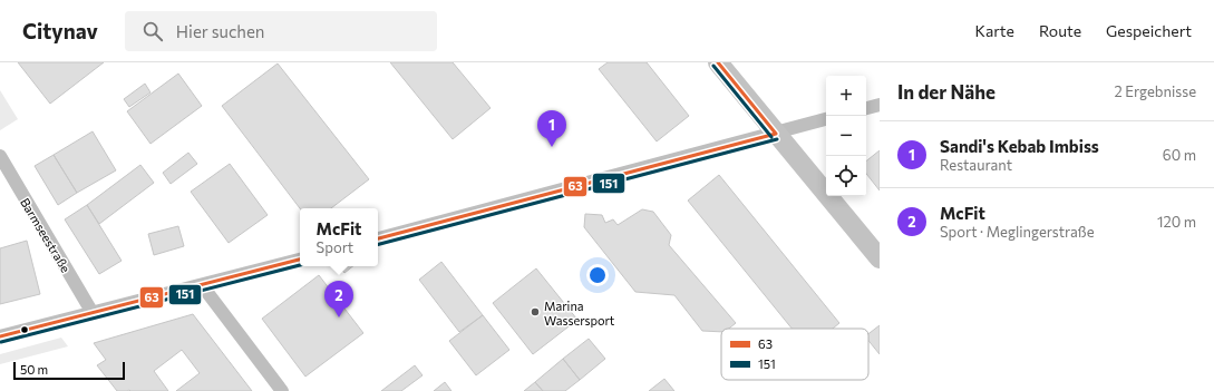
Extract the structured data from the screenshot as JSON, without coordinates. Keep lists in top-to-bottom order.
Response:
{
  "streets": {
    "street": ["Barmseestraße"]
  },
  "places": ["Marina Wassersport"],
  "lines": ["transit line 63", "transit line 151"],
  "legend": ["63", "151"],
  "scale_bar": "50 m",
  "page": {
    "header": "Citynav",
    "search": "Hier suchen",
    "nav": ["Karte", "Route", "Gespeichert"],
    "heading": ["In der Nähe", "2 Ergebnisse"],
    "map_buttons": ["+", "−"],
    "pins": ["1", "2"],
    "list": [
      {
        "mark": "1",
        "name": "Sandi's Kebab Imbiss",
        "note": "Restaurant",
        "value": "60 m"
      },
      {
        "mark": "2",
        "name": "McFit",
        "note": "Sport · Meglingerstraße",
        "value": "120 m"
      }
    ],
    "popup": ["McFit", "Sport"],
    "scale": "50 m"
  }
}
